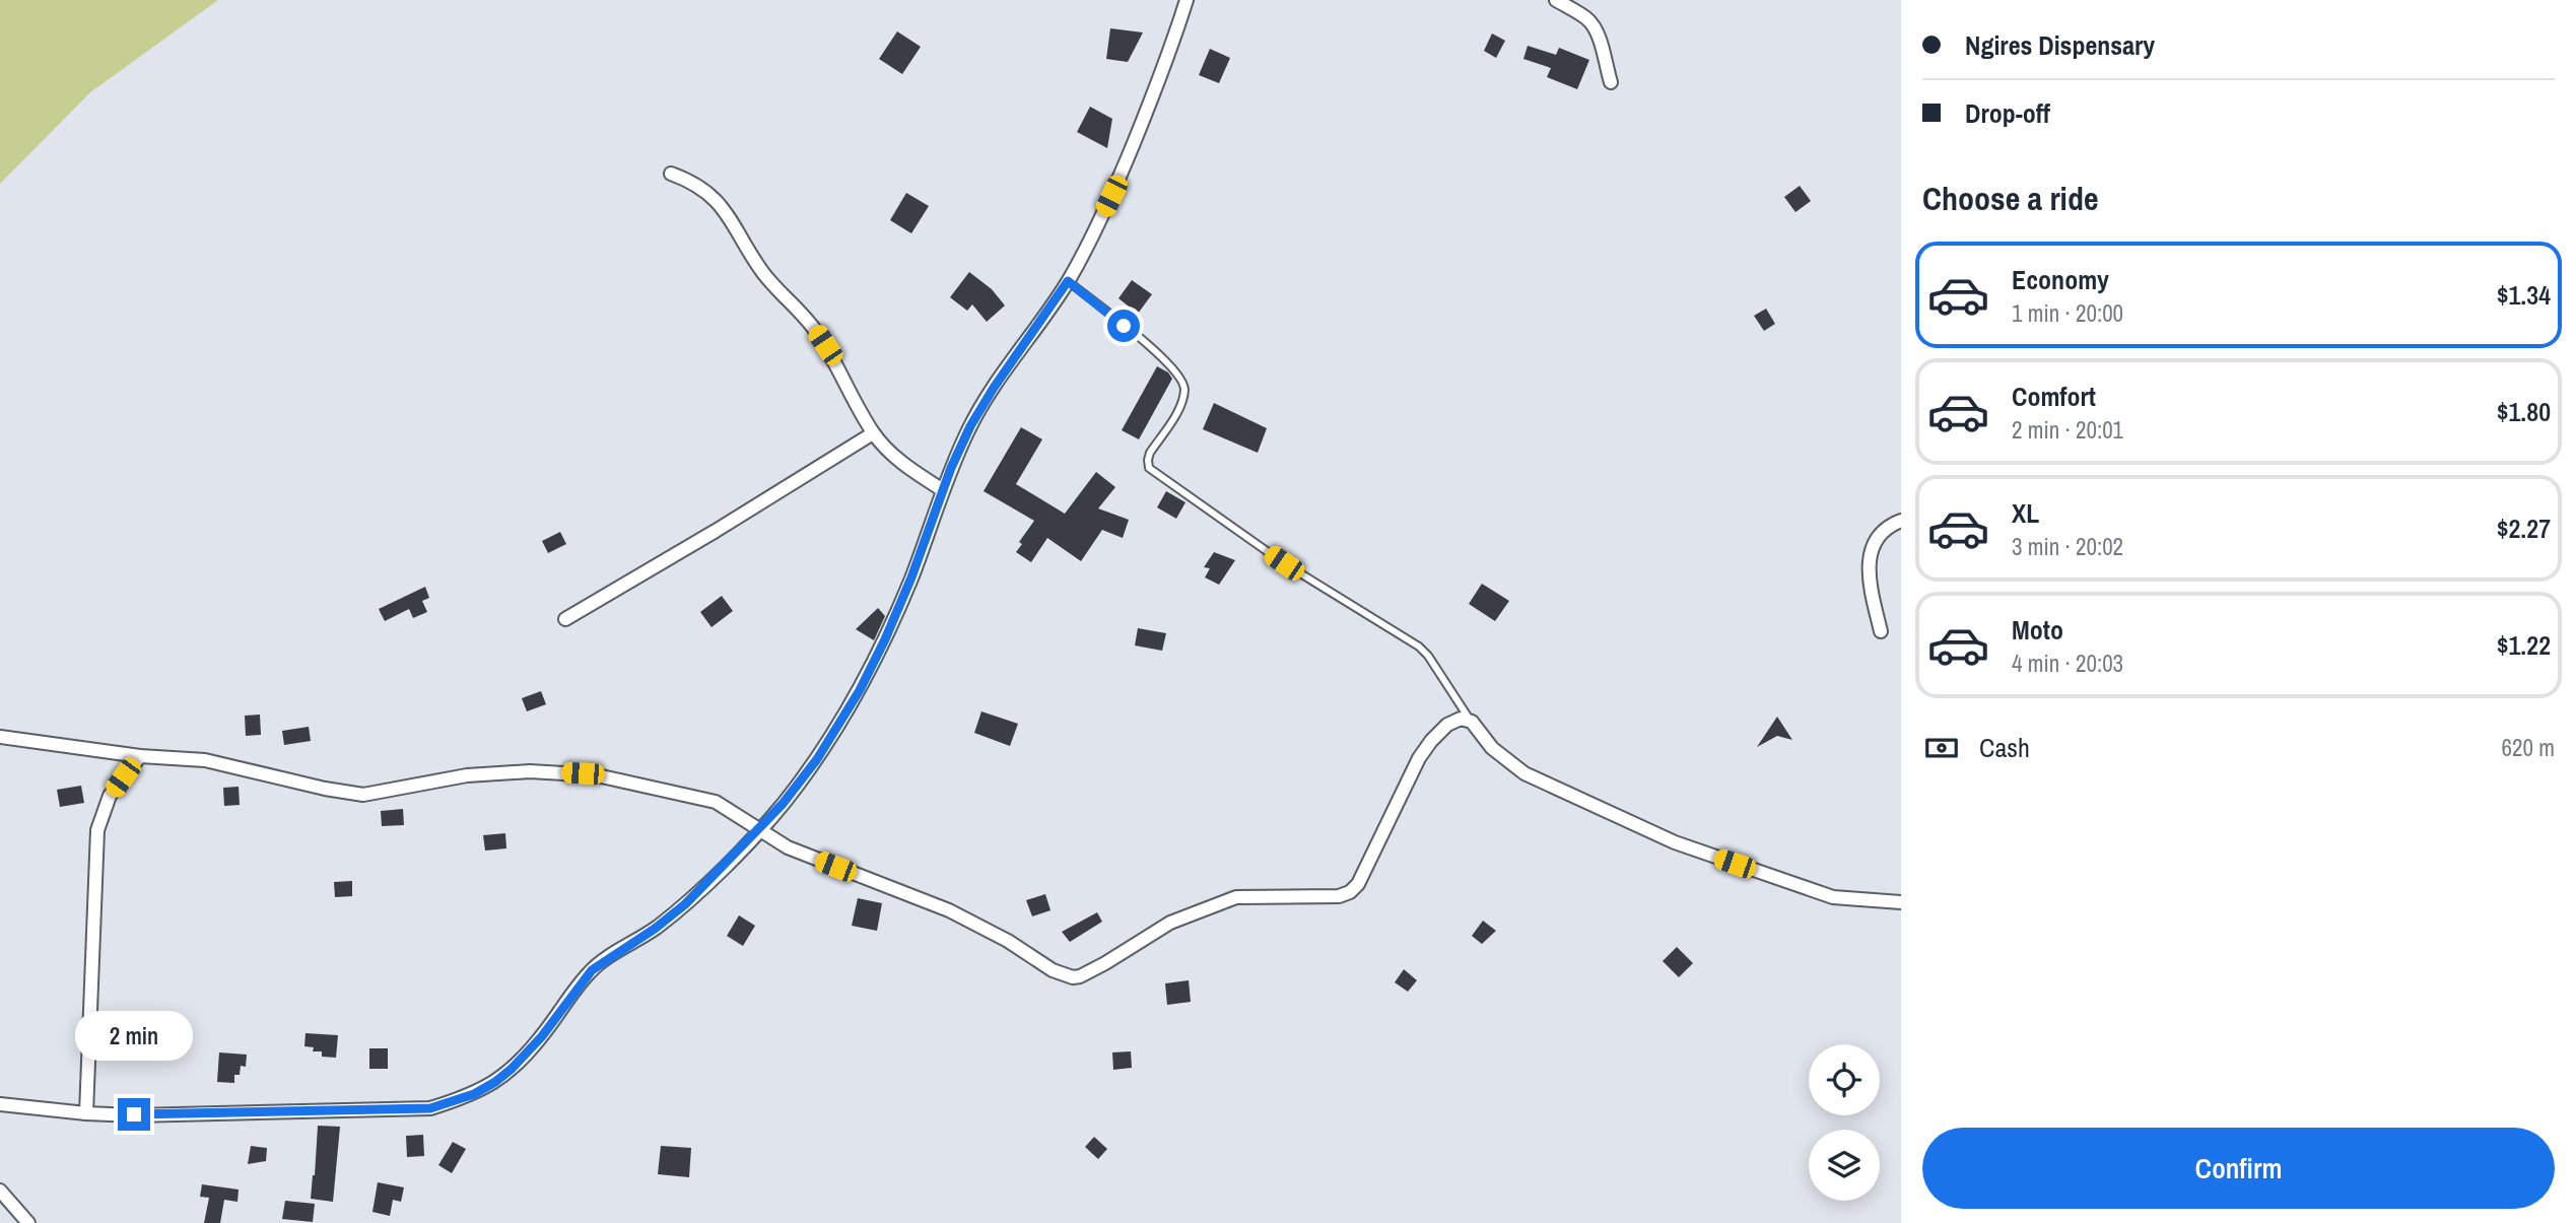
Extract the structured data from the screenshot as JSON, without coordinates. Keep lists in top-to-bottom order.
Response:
{
  "page": {
    "banner": ["Ngires Dispensary", "Drop-off"],
    "heading": "Choose a ride",
    "list": [
      {
        "name": "Economy",
        "note": "1 min · 20:00",
        "value": "$1.34"
      },
      {
        "name": "Comfort",
        "note": "2 min · 20:01",
        "value": "$1.80"
      },
      {
        "name": "XL",
        "note": "3 min · 20:02",
        "value": "$2.27"
      },
      {
        "name": "Moto",
        "note": "4 min · 20:03",
        "value": "$1.22"
      }
    ],
    "pay": ["Cash", "620 m"],
    "bubble": "2 min",
    "buttons": "Confirm"
  }
}
